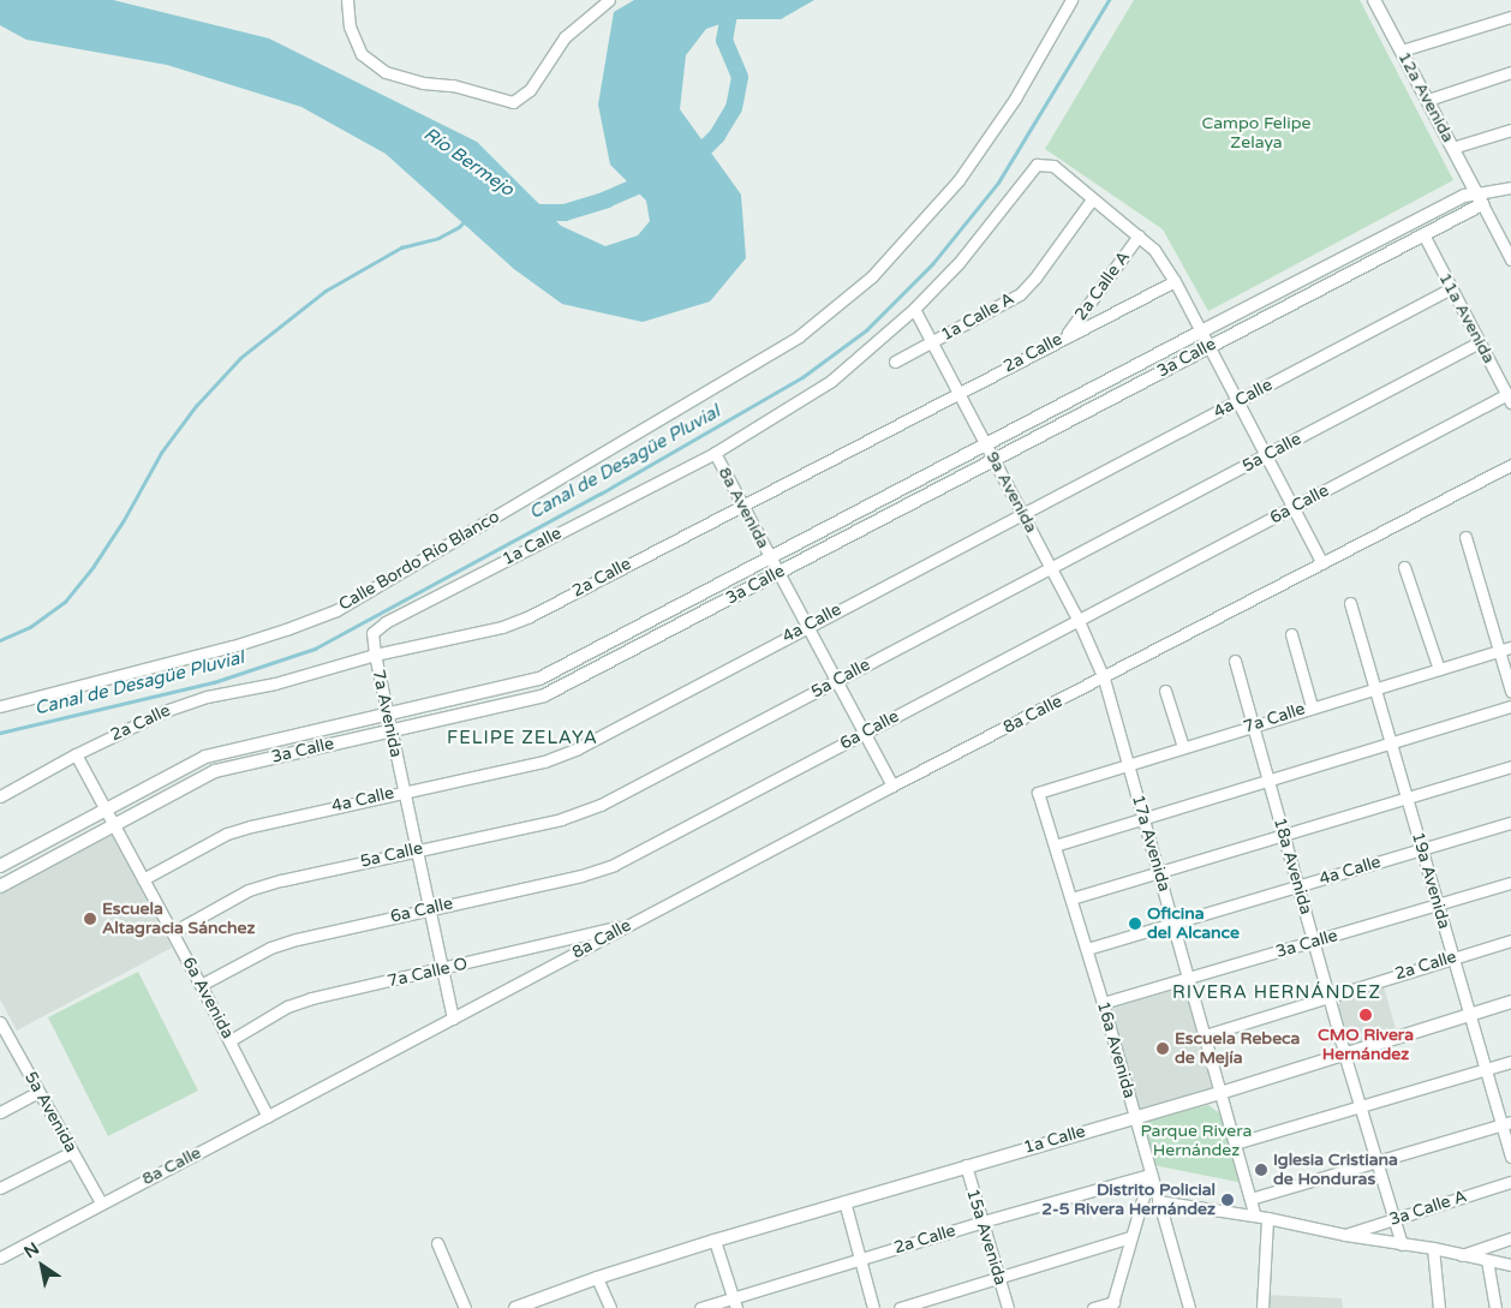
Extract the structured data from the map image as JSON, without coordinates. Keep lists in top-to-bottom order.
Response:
{
  "streets": {
    "street": [
      "12a Avenida",
      "2a Calle A",
      "1a Calle A",
      "11a Avenida",
      "2a Calle",
      "3a Calle",
      "4a Calle",
      "5a Calle",
      "9a Avenida",
      "6a Calle",
      "8a Avenida",
      "1a Calle",
      "Calle Bordo Río Blanco",
      "7a Avenida",
      "8a Calle",
      "7a Calle",
      "17a Avenida",
      "18a Avenida",
      "19a Avenida",
      "7a Calle O",
      "6a Avenida",
      "16a Avenida",
      "5a Avenida",
      "3a Calle A",
      "15a Avenida"
    ]
  },
  "crossings": [
    ["12a Avenida", "3a Calle"],
    ["2a Calle A", "2a Calle"],
    ["1a Calle A", "9a Avenida"],
    ["11a Avenida", "3a Calle"],
    ["11a Avenida", "4a Calle"],
    ["11a Avenida", "5a Calle"],
    ["11a Avenida", "6a Calle"],
    ["2a Calle", "9a Avenida"],
    ["2a Calle", "8a Avenida"],
    ["2a Calle", "1a Calle"],
    ["2a Calle", "7a Avenida"],
    ["2a Calle", "17a Avenida"],
    ["2a Calle", "18a Avenida"],
    ["2a Calle", "19a Avenida"],
    ["2a Calle", "6a Avenida"],
    ["2a Calle", "16a Avenida"],
    ["2a Calle", "15a Avenida"],
    ["3a Calle", "9a Avenida"],
    ["3a Calle", "8a Avenida"],
    ["3a Calle", "7a Avenida"],
    ["3a Calle", "17a Avenida"],
    ["3a Calle", "18a Avenida"],
    ["3a Calle", "19a Avenida"],
    ["3a Calle", "6a Avenida"],
    ["3a Calle", "16a Avenida"],
    ["4a Calle", "9a Avenida"],
    ["4a Calle", "8a Avenida"],
    ["4a Calle", "7a Avenida"],
    ["4a Calle", "17a Avenida"],
    ["4a Calle", "18a Avenida"],
    ["4a Calle", "19a Avenida"],
    ["4a Calle", "6a Avenida"],
    ["4a Calle", "16a Avenida"],
    ["5a Calle", "9a Avenida"],
    ["5a Calle", "8a Avenida"],
    ["5a Calle", "7a Avenida"],
    ["5a Calle", "6a Avenida"],
    ["9a Avenida", "6a Calle"],
    ["9a Avenida", "8a Calle"],
    ["9a Avenida", "17a Avenida"],
    ["6a Calle", "8a Avenida"],
    ["6a Calle", "7a Avenida"],
    ["6a Calle", "6a Avenida"],
    ["8a Avenida", "1a Calle"],
    ["8a Avenida", "8a Calle"],
    ["1a Calle", "7a Avenida"],
    ["1a Calle", "17a Avenida"],
    ["1a Calle", "18a Avenida"],
    ["1a Calle", "19a Avenida"],
    ["1a Calle", "16a Avenida"],
    ["1a Calle", "15a Avenida"],
    ["7a Avenida", "8a Calle"],
    ["7a Avenida", "7a Calle O"],
    ["8a Calle", "17a Avenida"],
    ["8a Calle", "7a Calle O"],
    ["8a Calle", "6a Avenida"],
    ["8a Calle", "5a Avenida"],
    ["7a Calle", "17a Avenida"],
    ["7a Calle", "18a Avenida"],
    ["7a Calle", "19a Avenida"],
    ["7a Calle", "16a Avenida"],
    ["18a Avenida", "3a Calle A"],
    ["7a Calle O", "6a Avenida"]
  ],
  "districts": ["FELIPE ZELAYA", "RIVERA HERNÁNDEZ"],
  "water": ["Río Bermejo", "Canal de Desagüe Pluvial"],
  "parks": ["Campo Felipe Zelaya", "Parque Rivera Hernández"],
  "places": [
    "Escuela Altagracia Sánchez",
    "Oficina del Alcance",
    "CMO Rivera Hernández",
    "Escuela Rebeca de Mejía",
    "Iglesia Cristiana de Honduras",
    "Distrito Policial 2-5 Rivera Hernández"
  ],
  "north": "top left"
}
